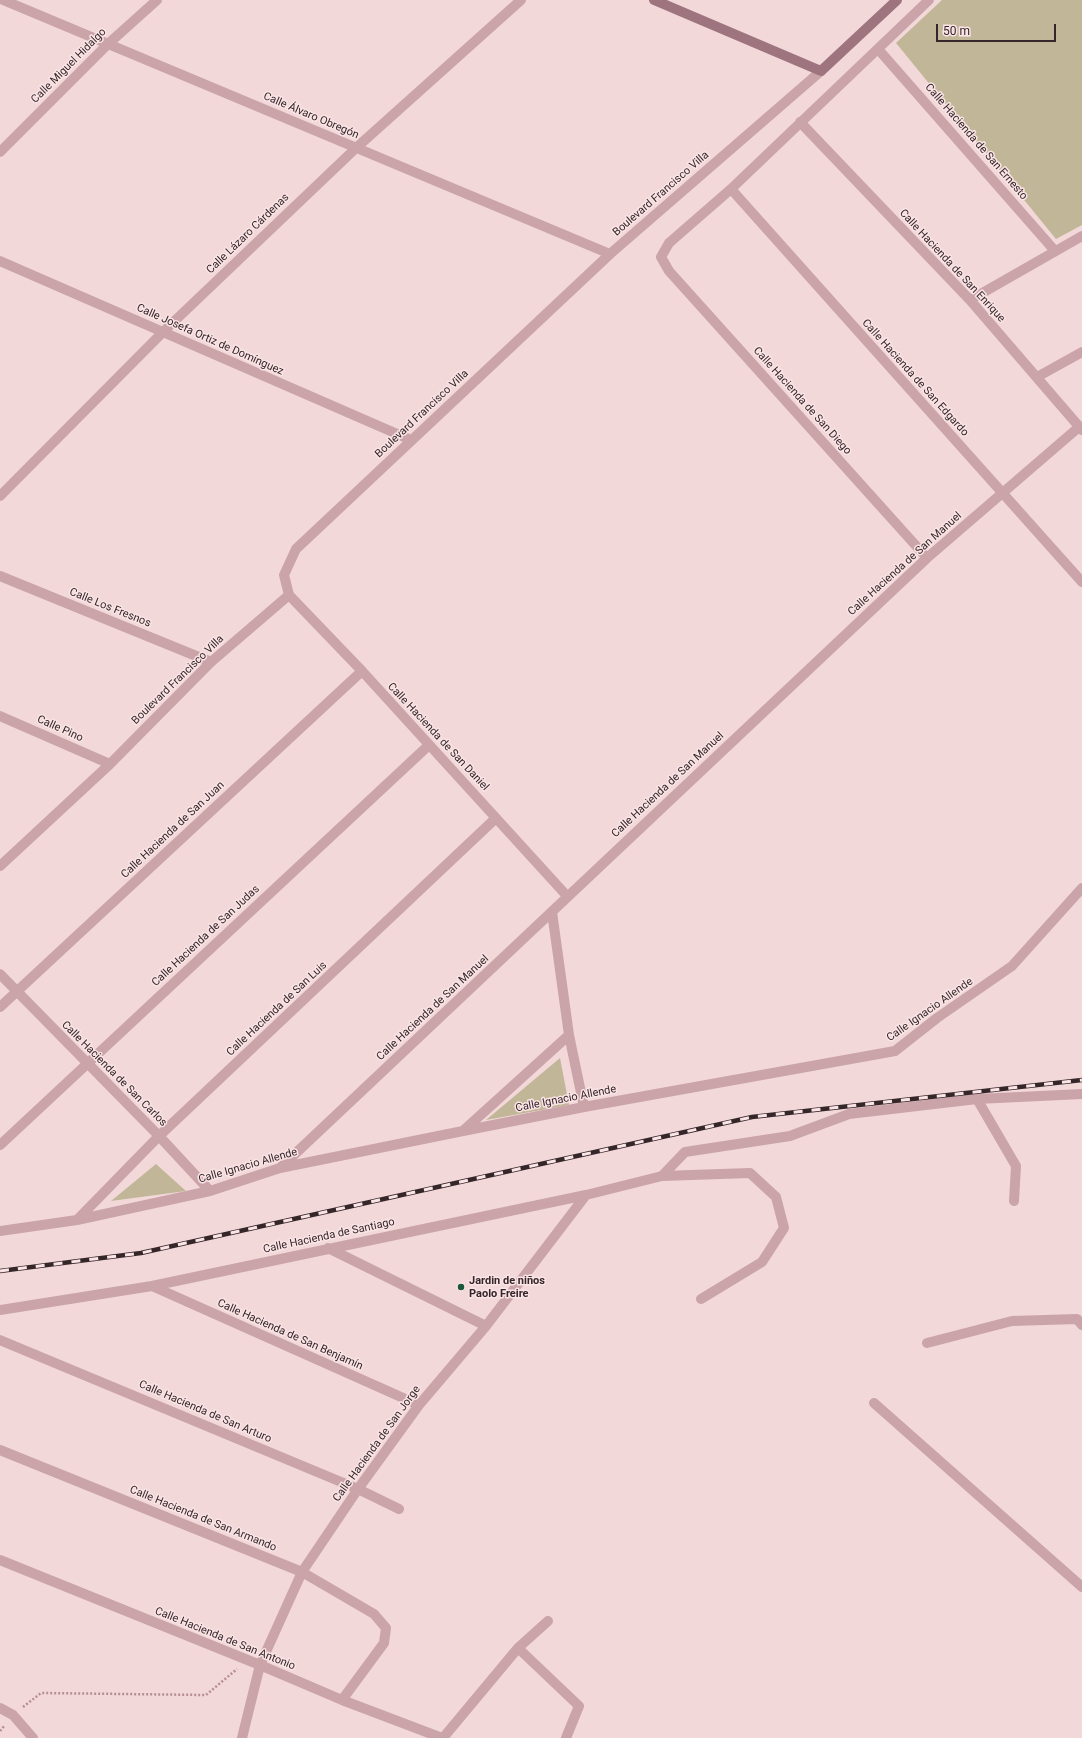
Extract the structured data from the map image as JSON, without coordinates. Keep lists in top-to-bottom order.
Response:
{
  "streets": {
    "street": [
      "Calle Miguel Hidalgo",
      "Calle Álvaro Obregón",
      "Calle Hacienda de San Ernesto",
      "Boulevard Francisco Villa",
      "Calle Lázaro Cárdenas",
      "Calle Hacienda de San Enrique",
      "Calle Josefa Ortiz de Domínguez",
      "Calle Hacienda de San Edgardo",
      "Calle Hacienda de San Diego",
      "Calle Hacienda de San Manuel",
      "Calle Los Fresnos",
      "Calle Pino",
      "Calle Hacienda de San Daniel",
      "Calle Hacienda de San Juan",
      "Calle Hacienda de San Judas",
      "Calle Hacienda de San Luis",
      "Calle Ignacio Allende",
      "Calle Hacienda de San Carlos",
      "Calle Hacienda de Santiago",
      "Calle Hacienda de San Benjamín",
      "Calle Hacienda de San Arturo",
      "Calle Hacienda de San Jorge",
      "Calle Hacienda de San Armando",
      "Calle Hacienda de San Antonio"
    ]
  },
  "crossings": [
    ["Calle Miguel Hidalgo", "Calle Álvaro Obregón"],
    ["Calle Álvaro Obregón", "Boulevard Francisco Villa"],
    ["Calle Álvaro Obregón", "Calle Lázaro Cárdenas"],
    ["Boulevard Francisco Villa", "Calle Josefa Ortiz de Domínguez"],
    ["Boulevard Francisco Villa", "Calle Los Fresnos"],
    ["Boulevard Francisco Villa", "Calle Pino"],
    ["Boulevard Francisco Villa", "Calle Hacienda de San Daniel"],
    ["Calle Lázaro Cárdenas", "Calle Josefa Ortiz de Domínguez"],
    ["Calle Hacienda de San Enrique", "Calle Hacienda de San Manuel"],
    ["Calle Hacienda de San Edgardo", "Calle Hacienda de San Diego"],
    ["Calle Hacienda de San Edgardo", "Calle Hacienda de San Manuel"],
    ["Calle Hacienda de San Diego", "Calle Hacienda de San Manuel"],
    ["Calle Hacienda de San Manuel", "Calle Hacienda de San Daniel"],
    ["Calle Hacienda de San Manuel", "Calle Ignacio Allende"],
    ["Calle Hacienda de San Daniel", "Calle Hacienda de San Juan"],
    ["Calle Hacienda de San Daniel", "Calle Hacienda de San Judas"],
    ["Calle Hacienda de San Daniel", "Calle Hacienda de San Luis"],
    ["Calle Hacienda de San Juan", "Calle Hacienda de San Carlos"],
    ["Calle Hacienda de San Judas", "Calle Hacienda de San Carlos"],
    ["Calle Hacienda de San Luis", "Calle Ignacio Allende"],
    ["Calle Hacienda de San Luis", "Calle Hacienda de San Carlos"],
    ["Calle Ignacio Allende", "Calle Hacienda de San Carlos"],
    ["Calle Hacienda de Santiago", "Calle Hacienda de San Benjamín"],
    ["Calle Hacienda de Santiago", "Calle Hacienda de San Jorge"],
    ["Calle Hacienda de San Benjamín", "Calle Hacienda de San Jorge"],
    ["Calle Hacienda de San Arturo", "Calle Hacienda de San Jorge"],
    ["Calle Hacienda de San Jorge", "Calle Hacienda de San Armando"],
    ["Calle Hacienda de San Jorge", "Calle Hacienda de San Antonio"],
    ["Calle Hacienda de San Armando", "Calle Hacienda de San Antonio"]
  ],
  "places": ["Jardin de niños Paolo Freire"],
  "scale_bar": "50 m"
}
